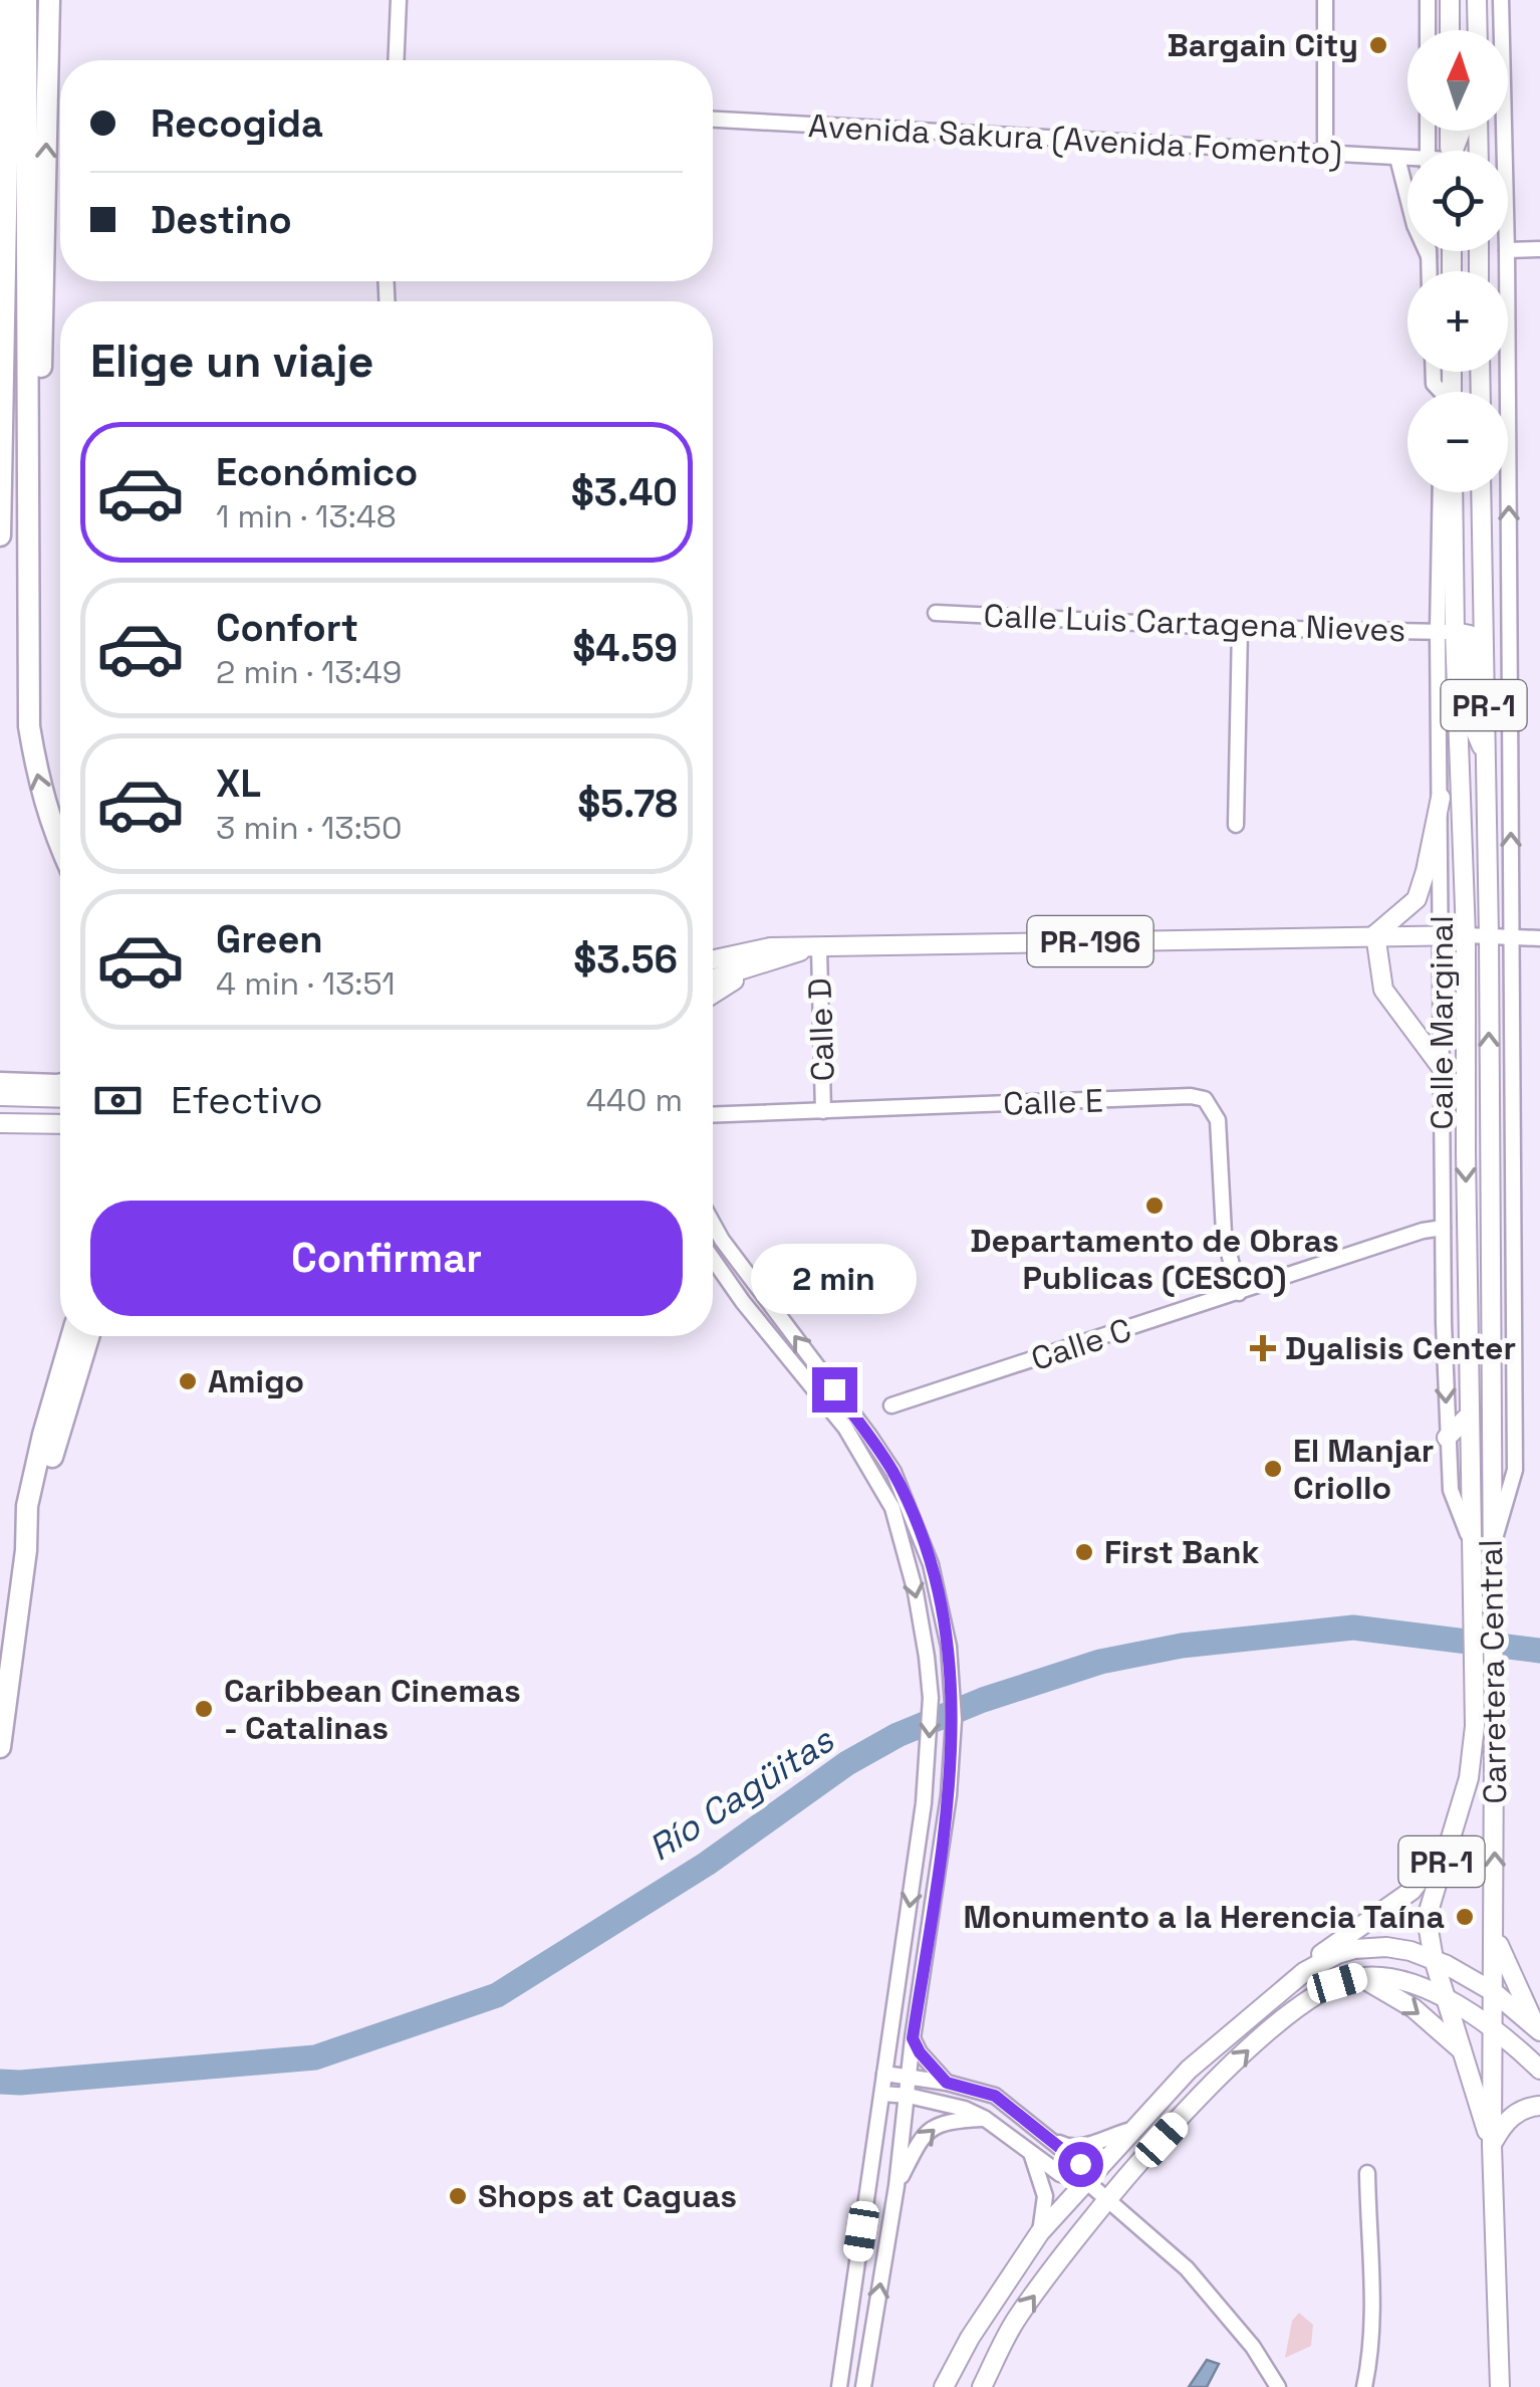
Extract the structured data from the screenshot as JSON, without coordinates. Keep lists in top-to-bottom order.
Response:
{
  "streets": {
    "main road": ["PR-1", "PR-196", "Carretera Central"],
    "street": [
      "Avenida Sakura (Avenida Fomento)",
      "Calle Luis Cartagena Nieves",
      "Calle Marginal",
      "Calle D",
      "Calle E",
      "Calle C"
    ]
  },
  "crossings": [
    ["Calle Luis Cartagena Nieves", "Calle Marginal"],
    ["Calle Luis Cartagena Nieves", "Carretera Central"],
    ["PR-1", "Carretera Central"],
    ["PR-196", "Calle Marginal"],
    ["PR-196", "Calle D"],
    ["PR-196", "Carretera Central"],
    ["Calle Marginal", "Calle C"],
    ["Calle Marginal", "Carretera Central"],
    ["Calle D", "Calle E"],
    ["Calle E", "Calle C"]
  ],
  "water": ["Río Cagüitas"],
  "places": {
    "other": [
      "Bargain City",
      "Departamento de Obras Publicas (CESCO)",
      "Amigo",
      "El Manjar Criollo",
      "First Bank",
      "Caribbean Cinemas - Catalinas",
      "Monumento a la Herencia Taína",
      "Shops at Caguas"
    ],
    "health": ["Dyalisis Center"]
  },
  "north": "top",
  "page": {
    "map_buttons": ["+", "−"],
    "banner": ["Recogida", "Destino"],
    "heading": "Elige un viaje",
    "list": [
      {
        "name": "Económico",
        "note": "1 min · 13:48",
        "value": "$3.40"
      },
      {
        "name": "Confort",
        "note": "2 min · 13:49",
        "value": "$4.59"
      },
      {
        "name": "XL",
        "note": "3 min · 13:50",
        "value": "$5.78"
      },
      {
        "name": "Green",
        "note": "4 min · 13:51",
        "value": "$3.56"
      }
    ],
    "pay": ["Efectivo", "440 m"],
    "buttons": "Confirmar",
    "bubble": "2 min"
  }
}
